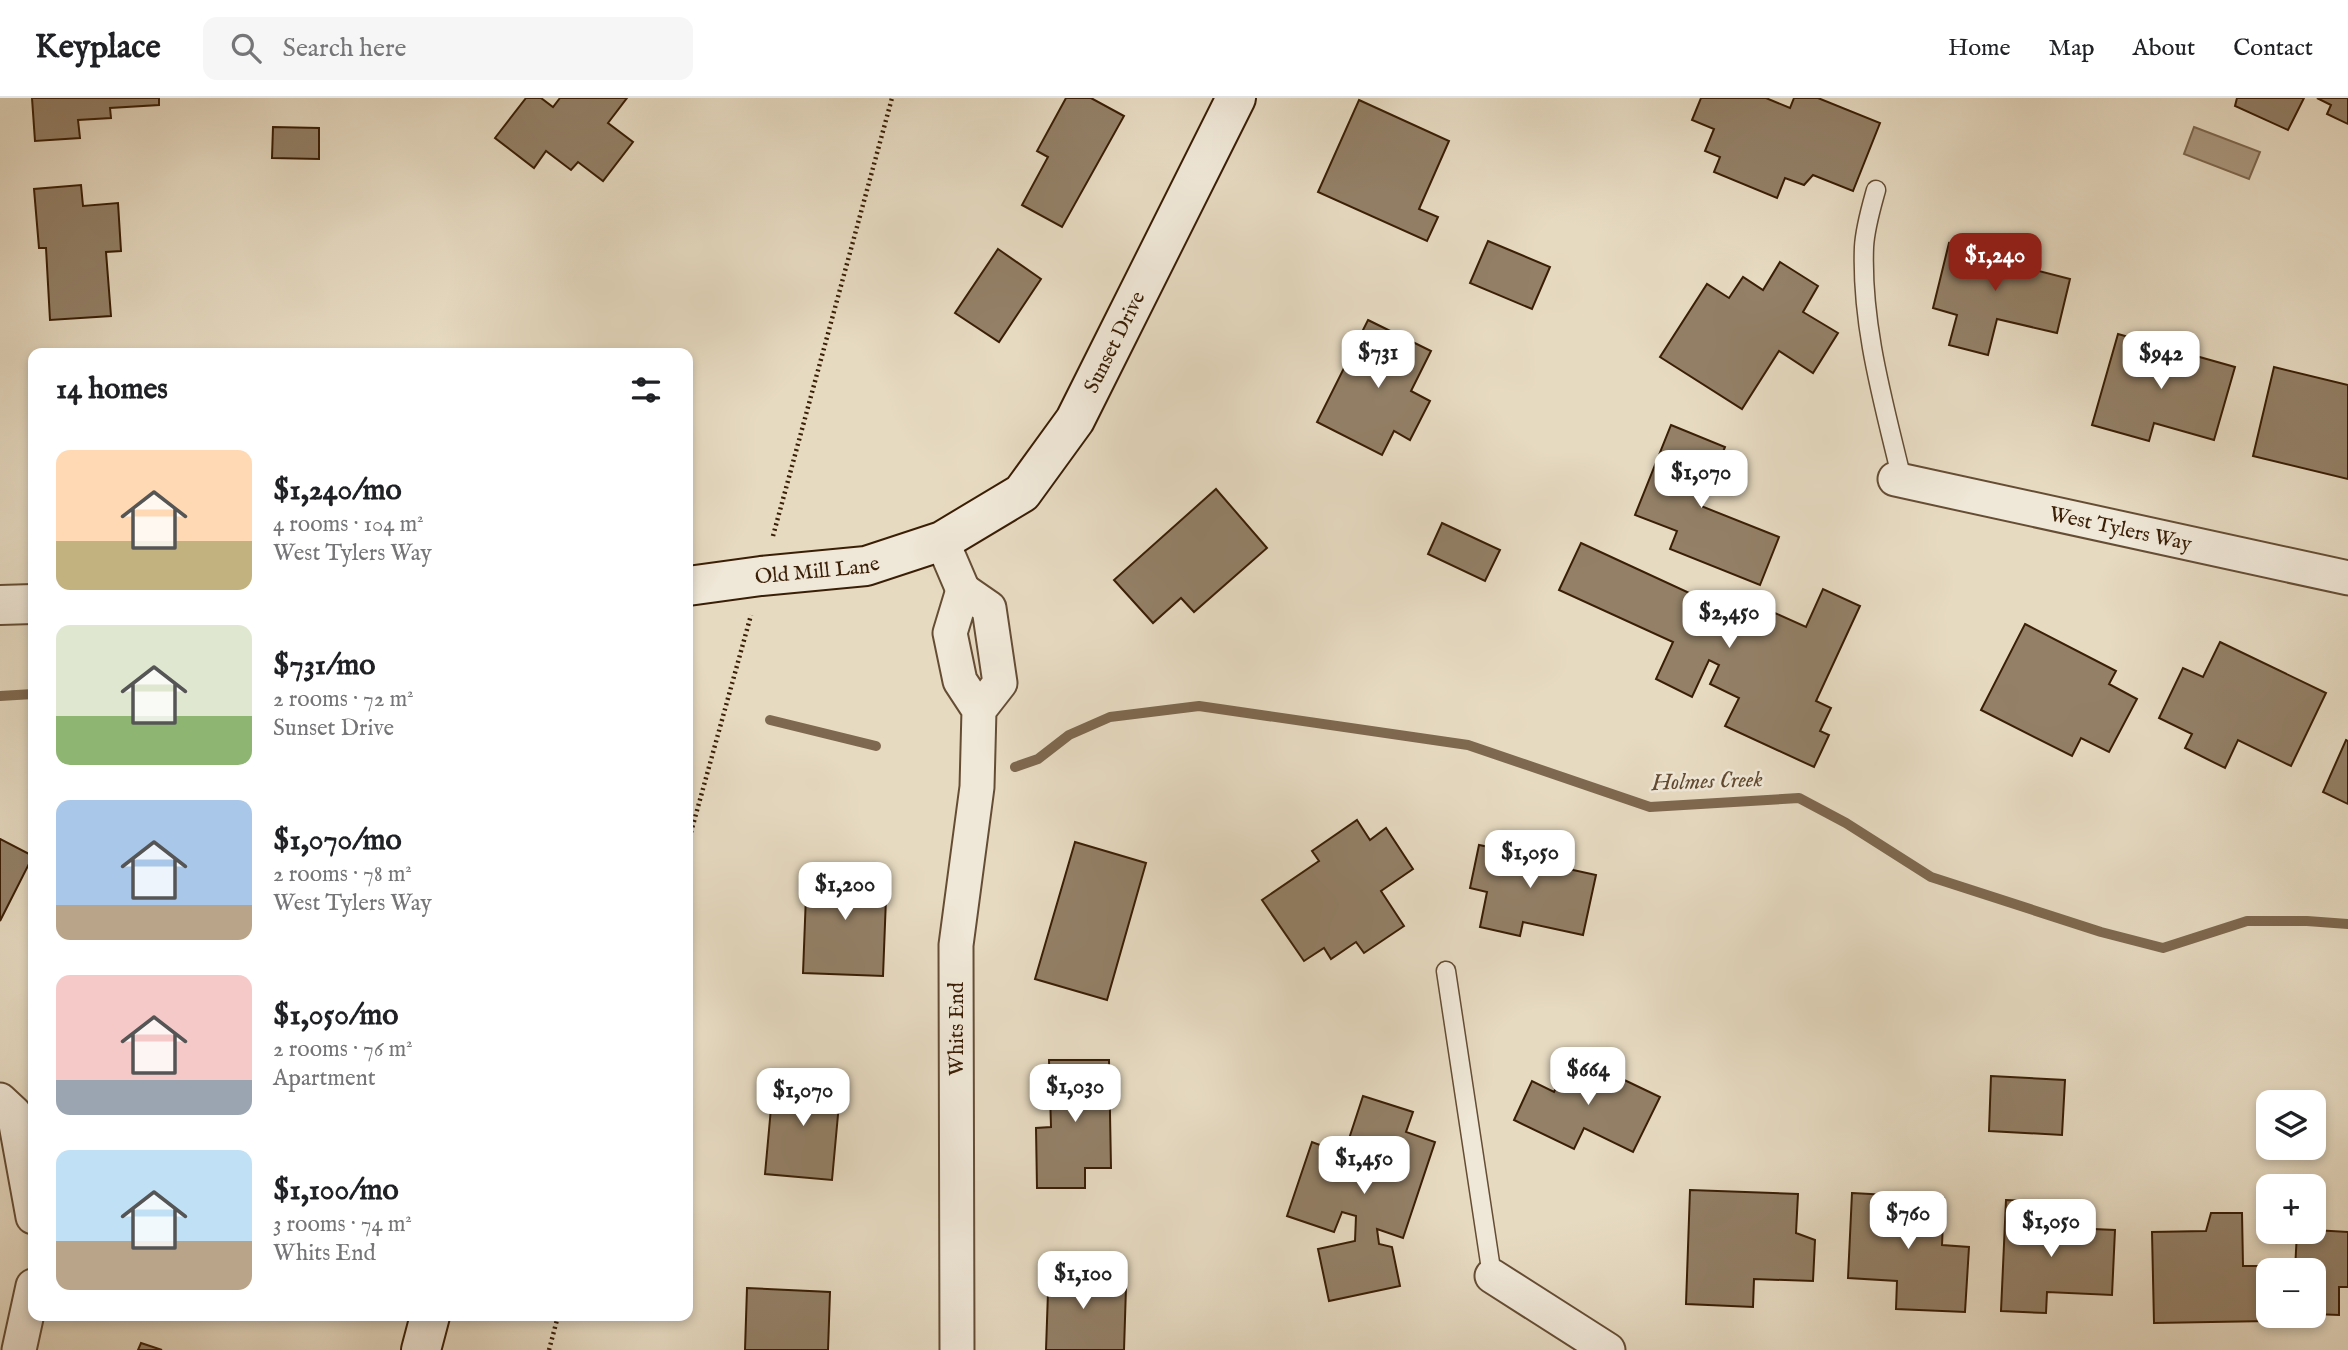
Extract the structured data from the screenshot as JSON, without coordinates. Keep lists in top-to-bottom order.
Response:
{
  "streets": {
    "main road": ["Sunset Drive", "Old Mill Lane"],
    "street": ["West Tylers Way", "Whits End"]
  },
  "crossings": [
    ["Sunset Drive", "Old Mill Lane"],
    ["Sunset Drive", "Whits End"],
    ["Old Mill Lane", "Whits End"]
  ],
  "water": ["Holmes Creek"],
  "page": {
    "header": "Keyplace",
    "search": "Search here",
    "nav": [
      "Home",
      "Map",
      "About",
      "Contact"
    ],
    "price": [
      "$1,240",
      "$731",
      "$942",
      "$1,070",
      "$2,450",
      "$1,050",
      "$1,200",
      "$664",
      "$1,030",
      "$1,070",
      "$1,450",
      "$760",
      "$1,050",
      "$1,100"
    ],
    "heading": "14 homes",
    "list": [
      {
        "name": "$1,240/mo",
        "note": "4 rooms · 104 m² · West Tylers Way"
      },
      {
        "name": "$731/mo",
        "note": "2 rooms · 72 m² · Sunset Drive"
      },
      {
        "name": "$1,070/mo",
        "note": "2 rooms · 78 m² · West Tylers Way"
      },
      {
        "name": "$1,050/mo",
        "note": "2 rooms · 76 m² · Apartment"
      },
      {
        "name": "$1,100/mo",
        "note": "3 rooms · 74 m² · Whits End"
      }
    ],
    "map_buttons": ["+", "−"]
  }
}
